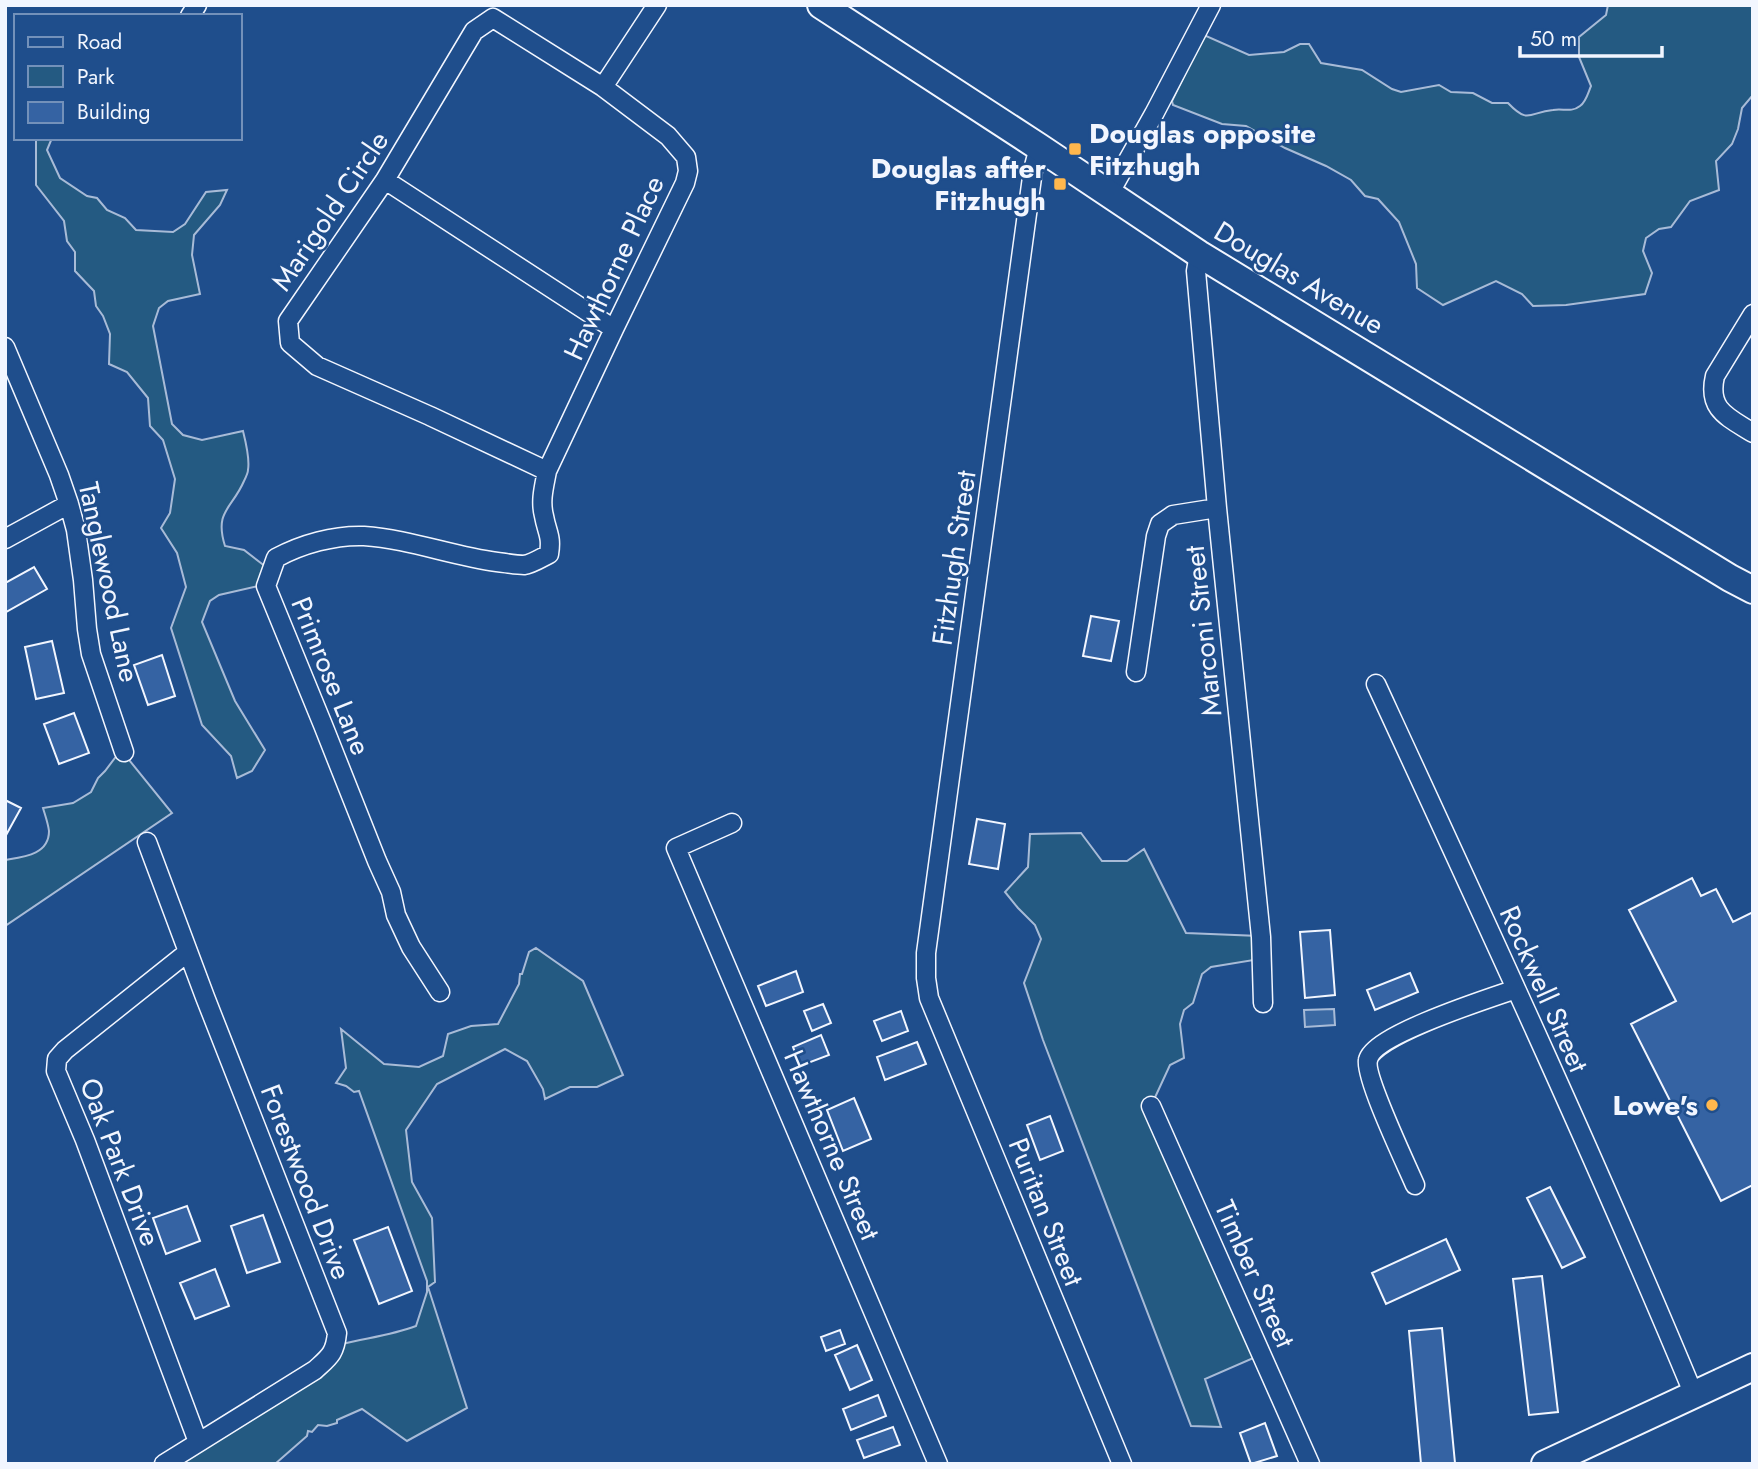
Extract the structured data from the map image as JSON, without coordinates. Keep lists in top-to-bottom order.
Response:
{
  "streets": {
    "main road": ["Douglas Avenue"],
    "street": [
      "Marigold Circle",
      "Hawthorne Place",
      "Fitzhugh Street",
      "Tanglewood Lane",
      "Marconi Street",
      "Primrose Lane",
      "Rockwell Street",
      "Hawthorne Street",
      "Oak Park Drive",
      "Forestwood Drive",
      "Puritan Street",
      "Timber Street"
    ]
  },
  "crossings": [
    ["Marigold Circle", "Hawthorne Place"],
    ["Hawthorne Place", "Primrose Lane"],
    ["Douglas Avenue", "Fitzhugh Street"],
    ["Douglas Avenue", "Marconi Street"],
    ["Fitzhugh Street", "Puritan Street"],
    ["Oak Park Drive", "Forestwood Drive"]
  ],
  "places": {
    "transit": ["Douglas opposite Fitzhugh", "Douglas after Fitzhugh"],
    "other": ["Lowe's"]
  },
  "legend": ["Road", "Park", "Building"],
  "scale_bar": "50 m"
}
